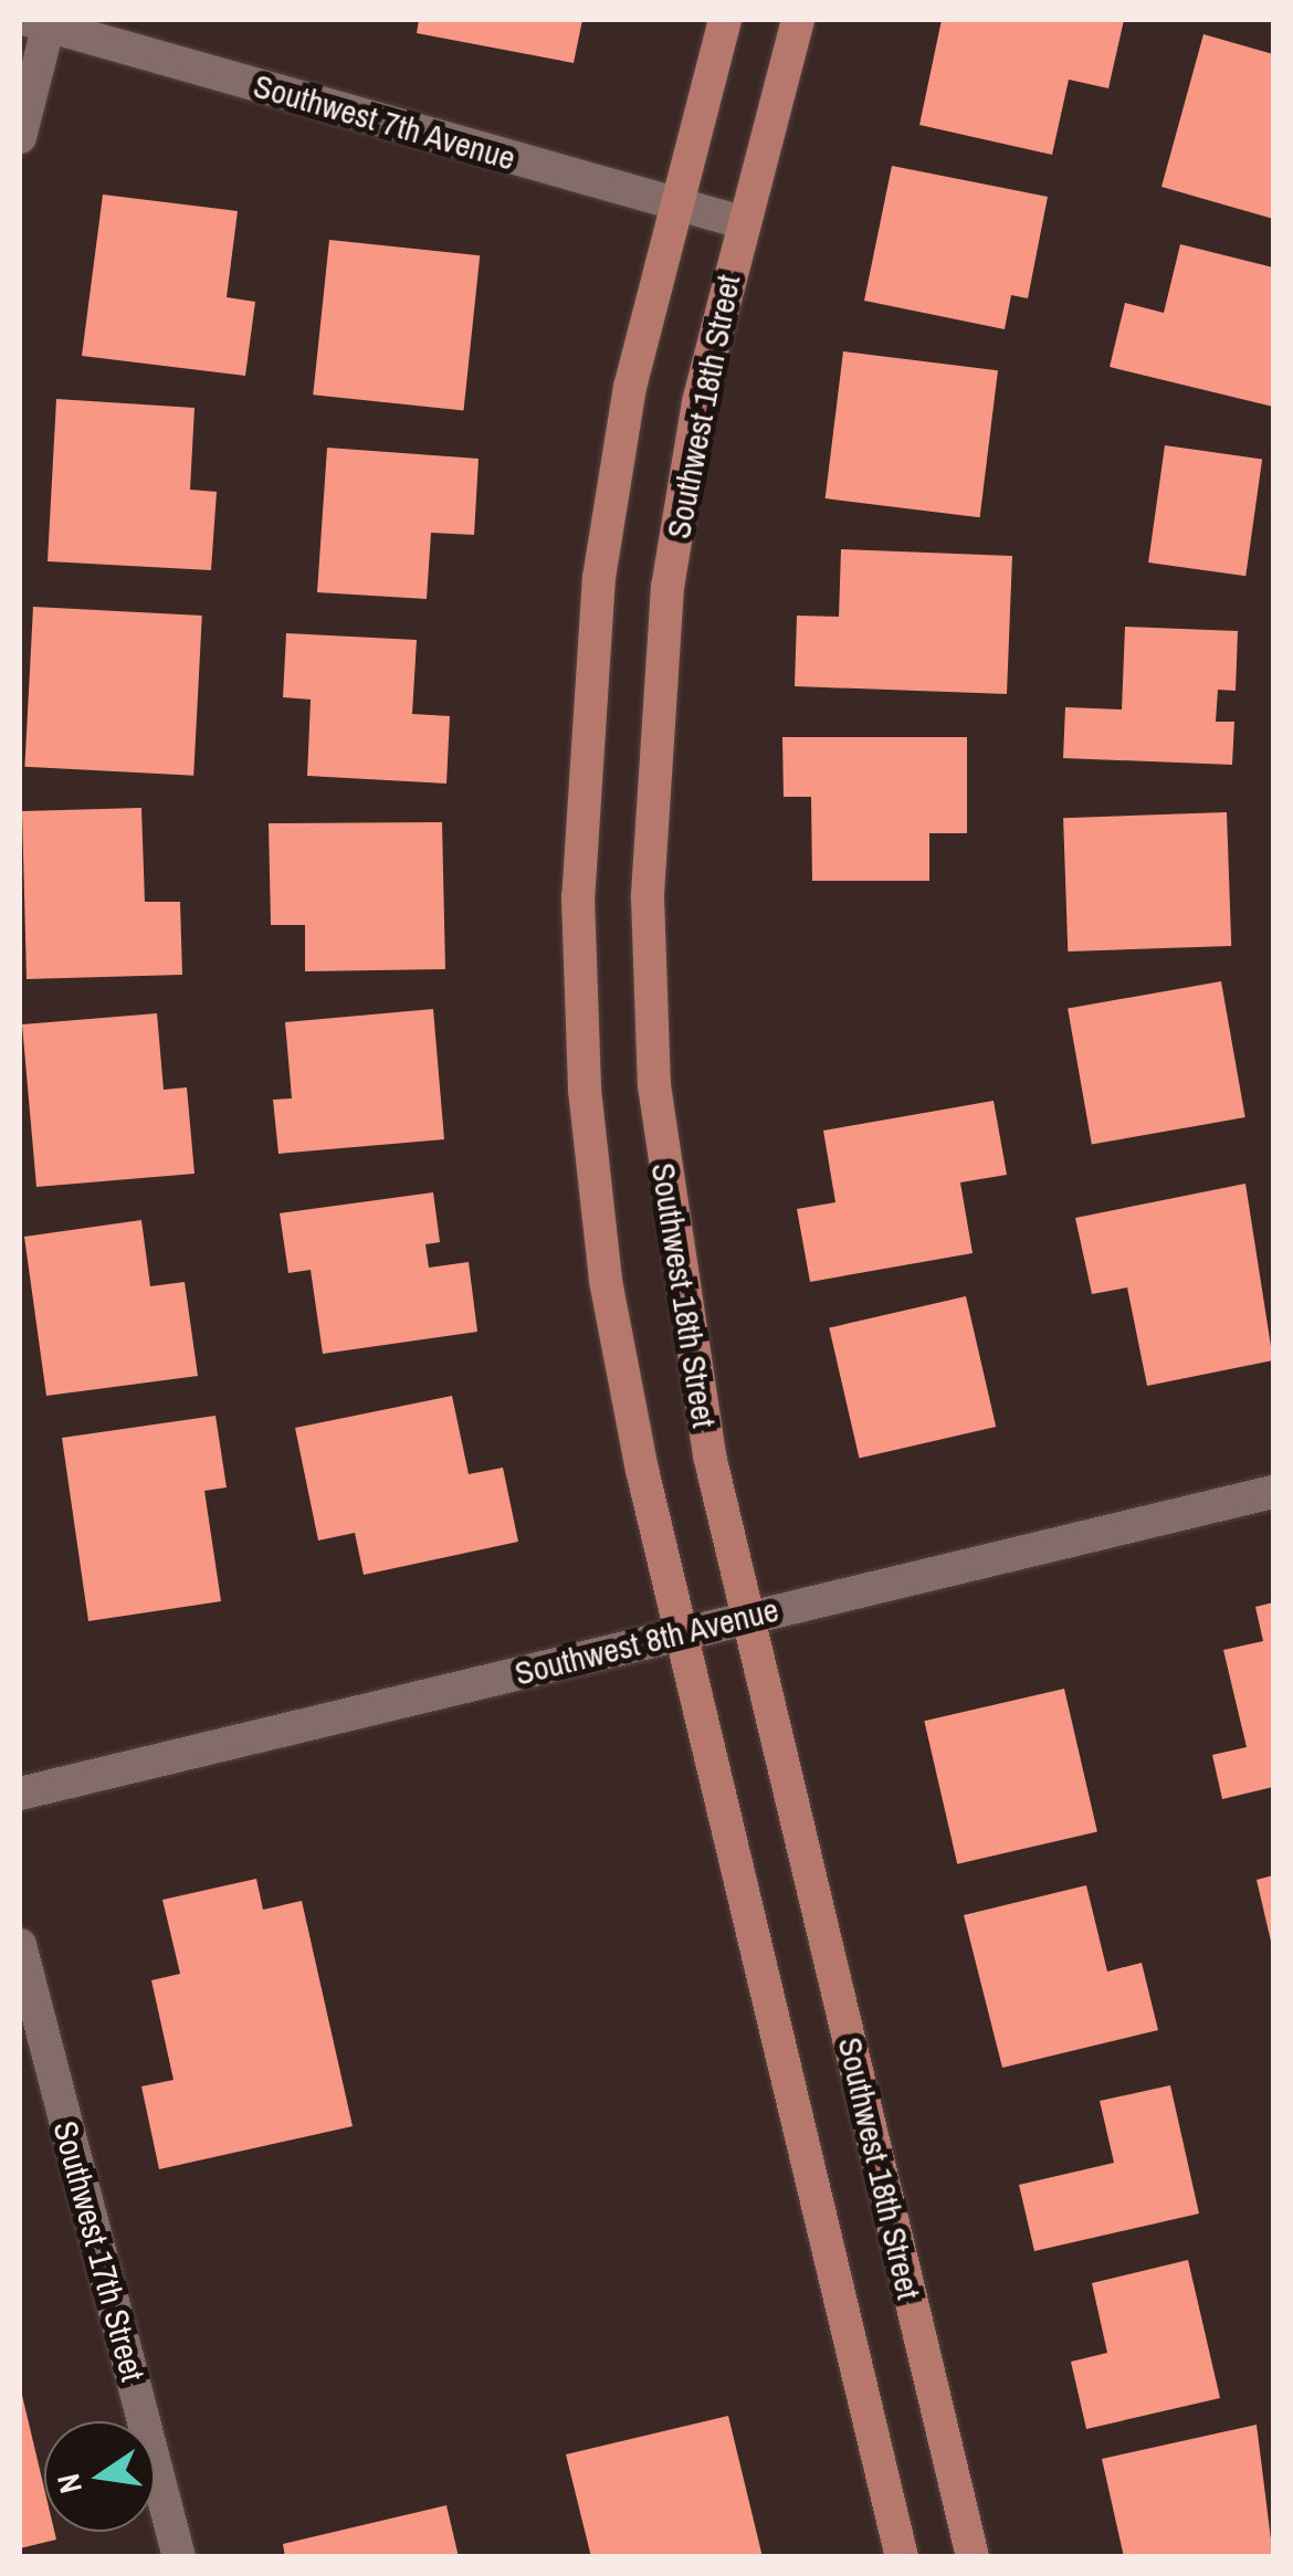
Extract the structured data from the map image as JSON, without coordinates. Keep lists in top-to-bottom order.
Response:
{
  "streets": {
    "main road": ["Southwest 18th Street"],
    "street": ["Southwest 7th Avenue", "Southwest 8th Avenue", "Southwest 17th Street"]
  },
  "crossings": [
    ["Southwest 7th Avenue", "Southwest 18th Street"],
    ["Southwest 18th Street", "Southwest 8th Avenue"]
  ],
  "north": "left"
}
